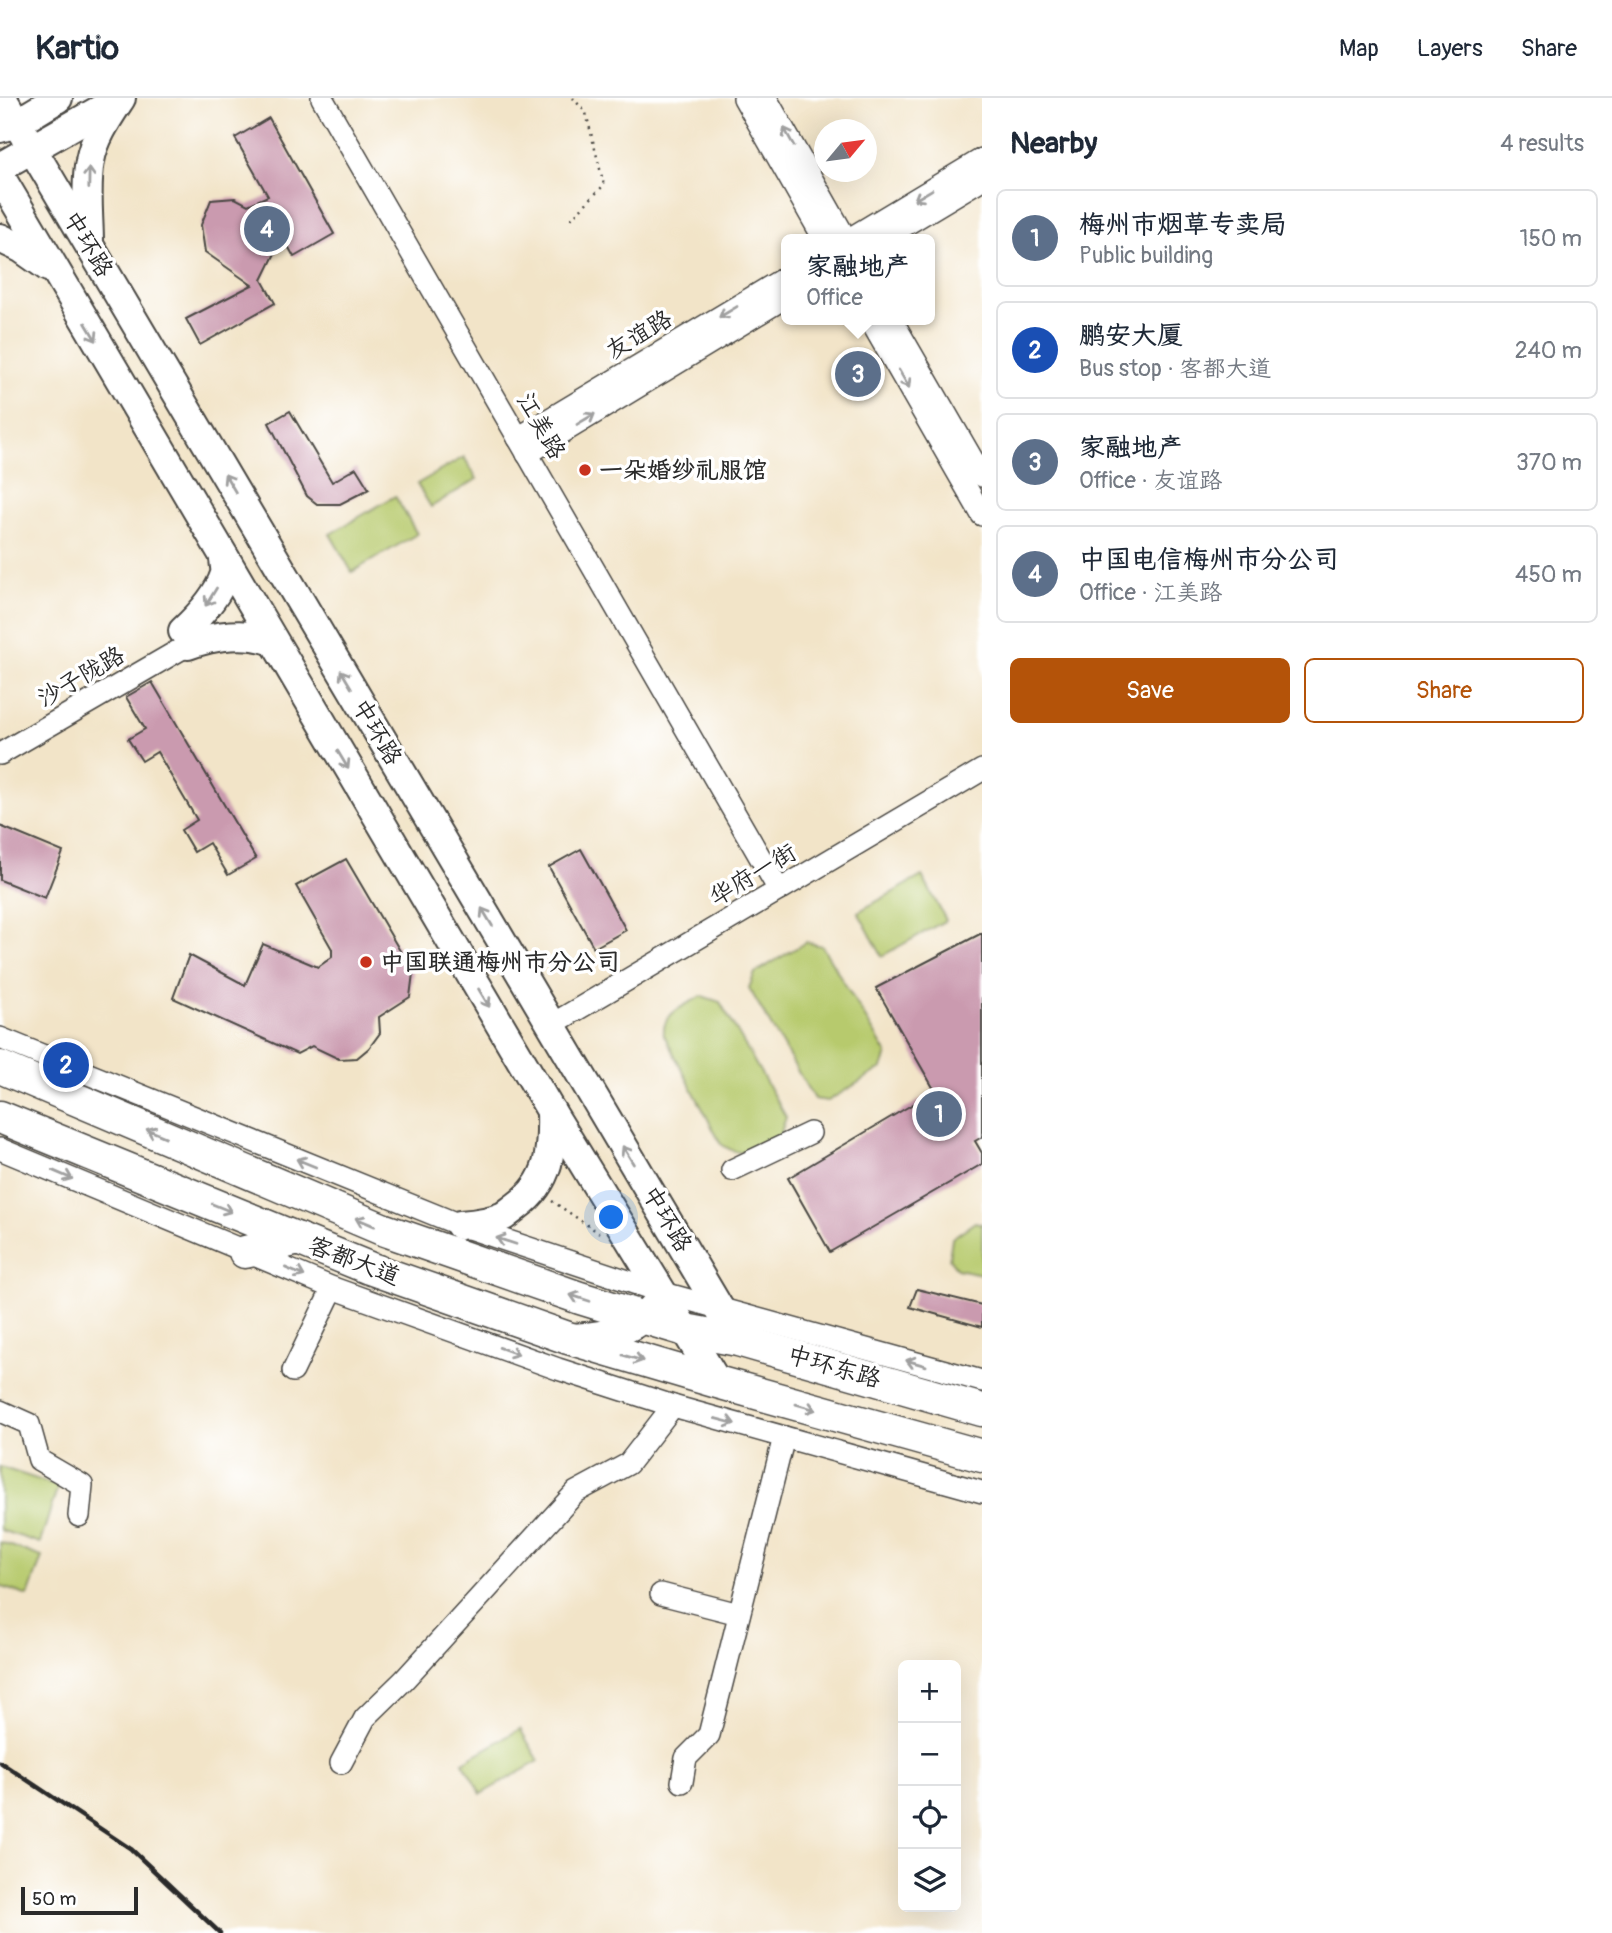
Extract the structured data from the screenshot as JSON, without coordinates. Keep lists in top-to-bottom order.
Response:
{
  "streets": {
    "highway": ["客都大道", "中环东路"],
    "main road": ["中环路"],
    "street": [
      "友谊路",
      "江美路",
      "沙子陇路",
      "华府一街"
    ]
  },
  "crossings": [
    ["中环路", "华府一街"],
    ["中环路", "客都大道"],
    ["中环路", "中环东路"],
    ["友谊路", "江美路"],
    ["江美路", "华府一街"],
    ["客都大道", "中环东路"]
  ],
  "places": ["一朵婚纱礼服馆", "中国联通梅州市分公司"],
  "scale_bar": "50 m",
  "north": "top right",
  "page": {
    "header": "Kartio",
    "nav": ["Map", "Layers", "Share"],
    "heading": ["Nearby", "4 results"],
    "list": [
      {
        "mark": "1",
        "name": "梅州市烟草专卖局",
        "note": "Public building",
        "value": "150 m"
      },
      {
        "mark": "2",
        "name": "鹏安大厦",
        "note": "Bus stop · 客都大道",
        "value": "240 m"
      },
      {
        "mark": "3",
        "name": "家融地产",
        "note": "Office · 友谊路",
        "value": "370 m"
      },
      {
        "mark": "4",
        "name": "中国电信梅州市分公司",
        "note": "Office · 江美路",
        "value": "450 m"
      }
    ],
    "pins": [
      "4",
      "3",
      "2",
      "1"
    ],
    "popup": ["家融地产", "Office"],
    "buttons": ["Save", "Share"],
    "map_buttons": ["+", "−"],
    "scale": "50 m"
  }
}
